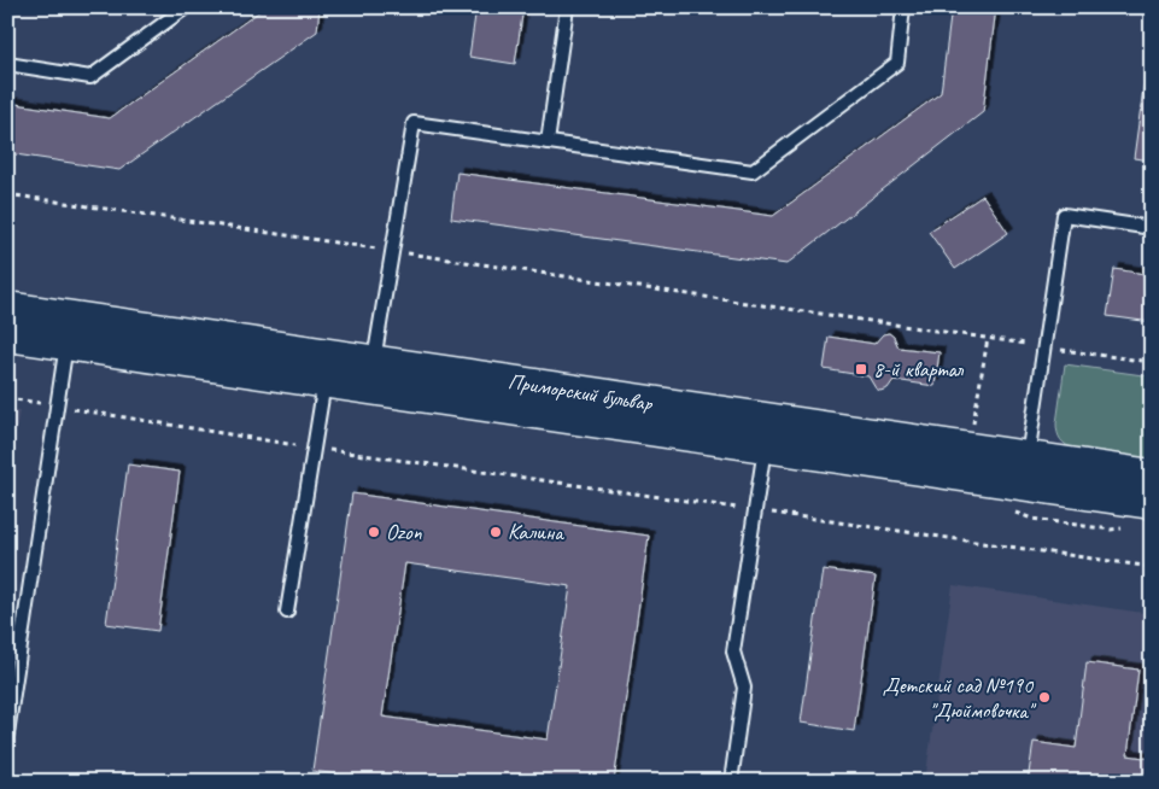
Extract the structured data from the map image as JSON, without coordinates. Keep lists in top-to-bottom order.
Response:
{
  "streets": {
    "main road": ["Приморский бульвар"]
  },
  "places": {
    "transit": ["8-й квартал"],
    "other": ["Ozon", "Калина", "Детский сад №190 \"Дюймовочка\""]
  }
}
